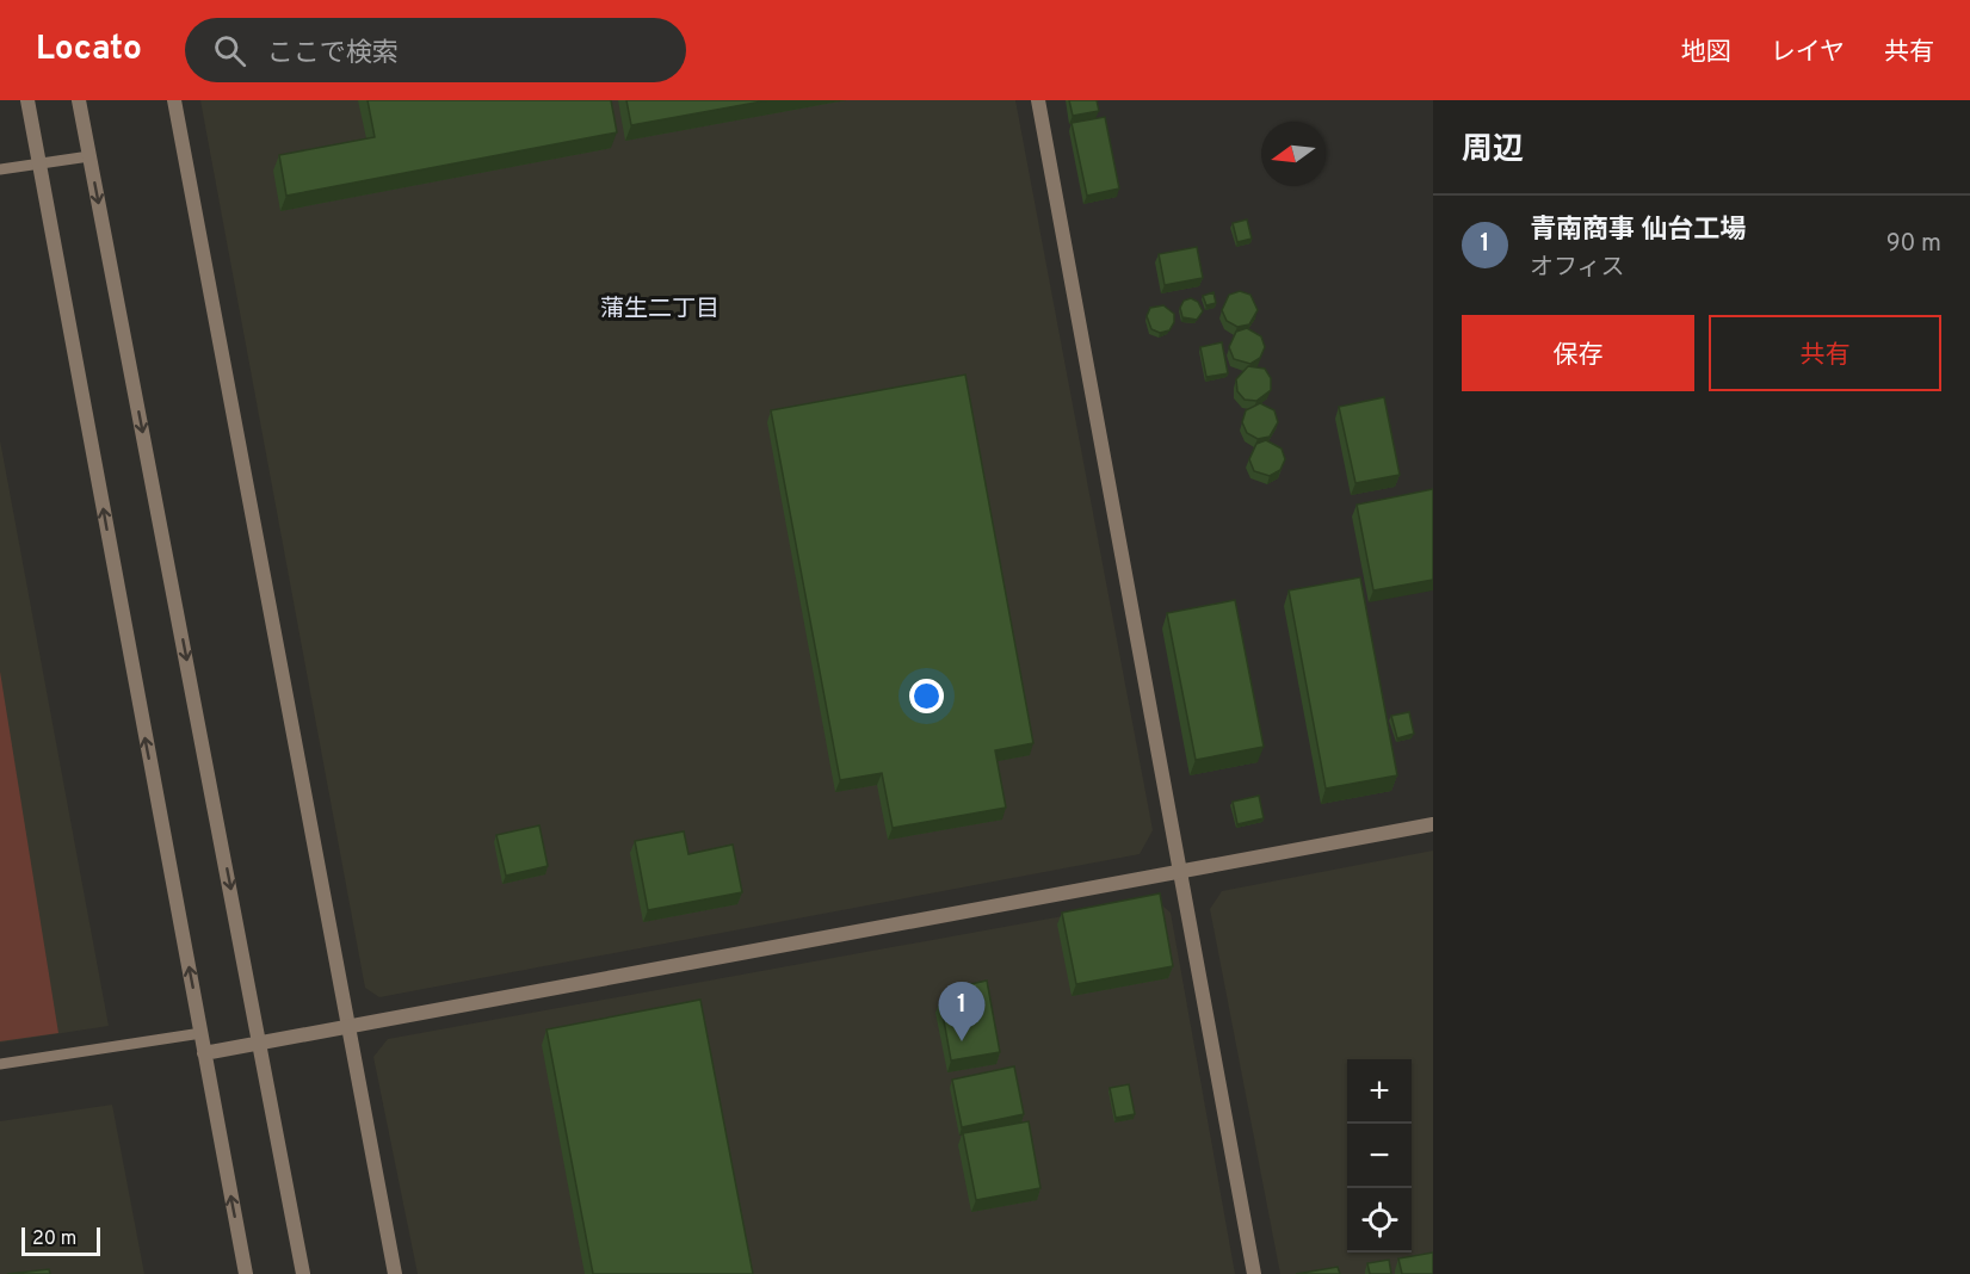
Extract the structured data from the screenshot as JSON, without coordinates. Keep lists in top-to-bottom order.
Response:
{
  "districts": ["蒲生二丁目"],
  "scale_bar": "20 m",
  "north": "left",
  "page": {
    "header": "Locato",
    "search": "ここで検索",
    "nav": ["地図", "レイヤ", "共有"],
    "heading": "周辺",
    "list": [
      {
        "mark": "1",
        "name": "青南商事 仙台工場",
        "note": "オフィス",
        "value": "90 m"
      }
    ],
    "buttons": ["保存", "共有"],
    "pins": "1",
    "map_buttons": ["+", "−"],
    "scale": "20 m"
  }
}
